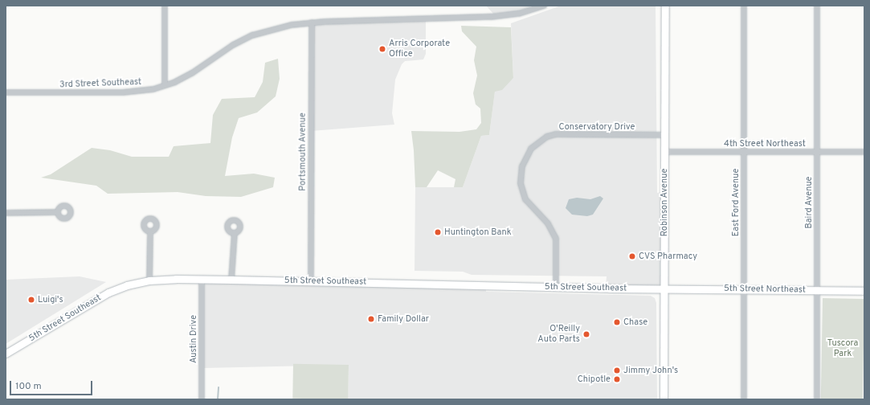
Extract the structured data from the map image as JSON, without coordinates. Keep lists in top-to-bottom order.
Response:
{
  "streets": {
    "main road": ["Robinson Avenue", "5th Street Southeast", "5th Street Northeast"],
    "street": [
      "3rd Street Southeast",
      "Conservatory Drive",
      "4th Street Northeast",
      "Portsmouth Avenue",
      "East Ford Avenue",
      "Baird Avenue",
      "Austin Drive"
    ]
  },
  "crossings": [
    ["3rd Street Southeast", "Portsmouth Avenue"],
    ["Conservatory Drive", "Robinson Avenue"],
    ["Conservatory Drive", "5th Street Southeast"],
    ["4th Street Northeast", "Robinson Avenue"],
    ["4th Street Northeast", "East Ford Avenue"],
    ["4th Street Northeast", "Baird Avenue"],
    ["Portsmouth Avenue", "5th Street Southeast"],
    ["Robinson Avenue", "5th Street Southeast"],
    ["Robinson Avenue", "5th Street Northeast"],
    ["East Ford Avenue", "5th Street Northeast"],
    ["Baird Avenue", "5th Street Northeast"],
    ["5th Street Southeast", "5th Street Northeast"],
    ["5th Street Southeast", "Austin Drive"]
  ],
  "parks": ["Tuscora Park"],
  "places": [
    "Arris Corporate Office",
    "Huntington Bank",
    "CVS Pharmacy",
    "Luigi's",
    "Family Dollar",
    "Chase",
    "O'Reilly Auto Parts",
    "Jimmy John's",
    "Chipotle"
  ],
  "scale_bar": "100 m"
}
